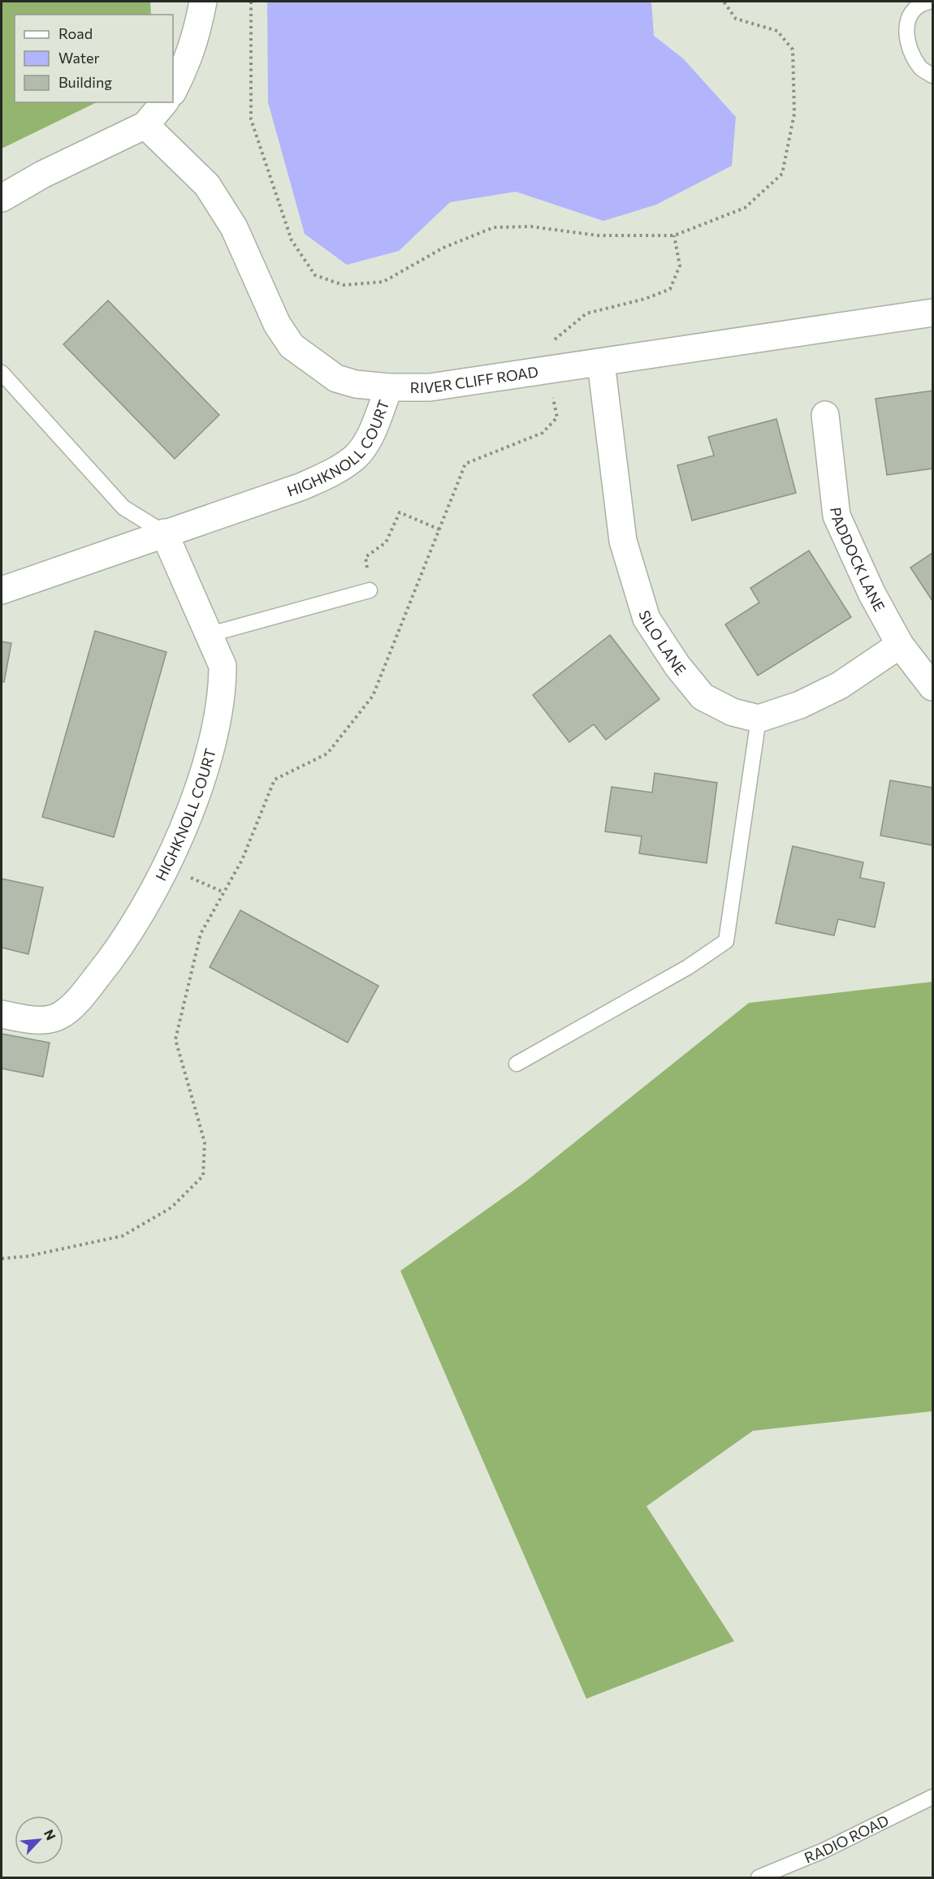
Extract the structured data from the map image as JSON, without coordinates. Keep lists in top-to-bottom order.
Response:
{
  "streets": {
    "street": [
      "RIVER CLIFF ROAD",
      "HIGHKNOLL COURT",
      "PADDOCK LANE",
      "SILO LANE"
    ],
    "lane": ["RADIO ROAD"]
  },
  "crossings": [
    ["RIVER CLIFF ROAD", "HIGHKNOLL COURT"],
    ["RIVER CLIFF ROAD", "SILO LANE"]
  ],
  "legend": ["Road", "Water", "Building"],
  "north": "top right"
}
